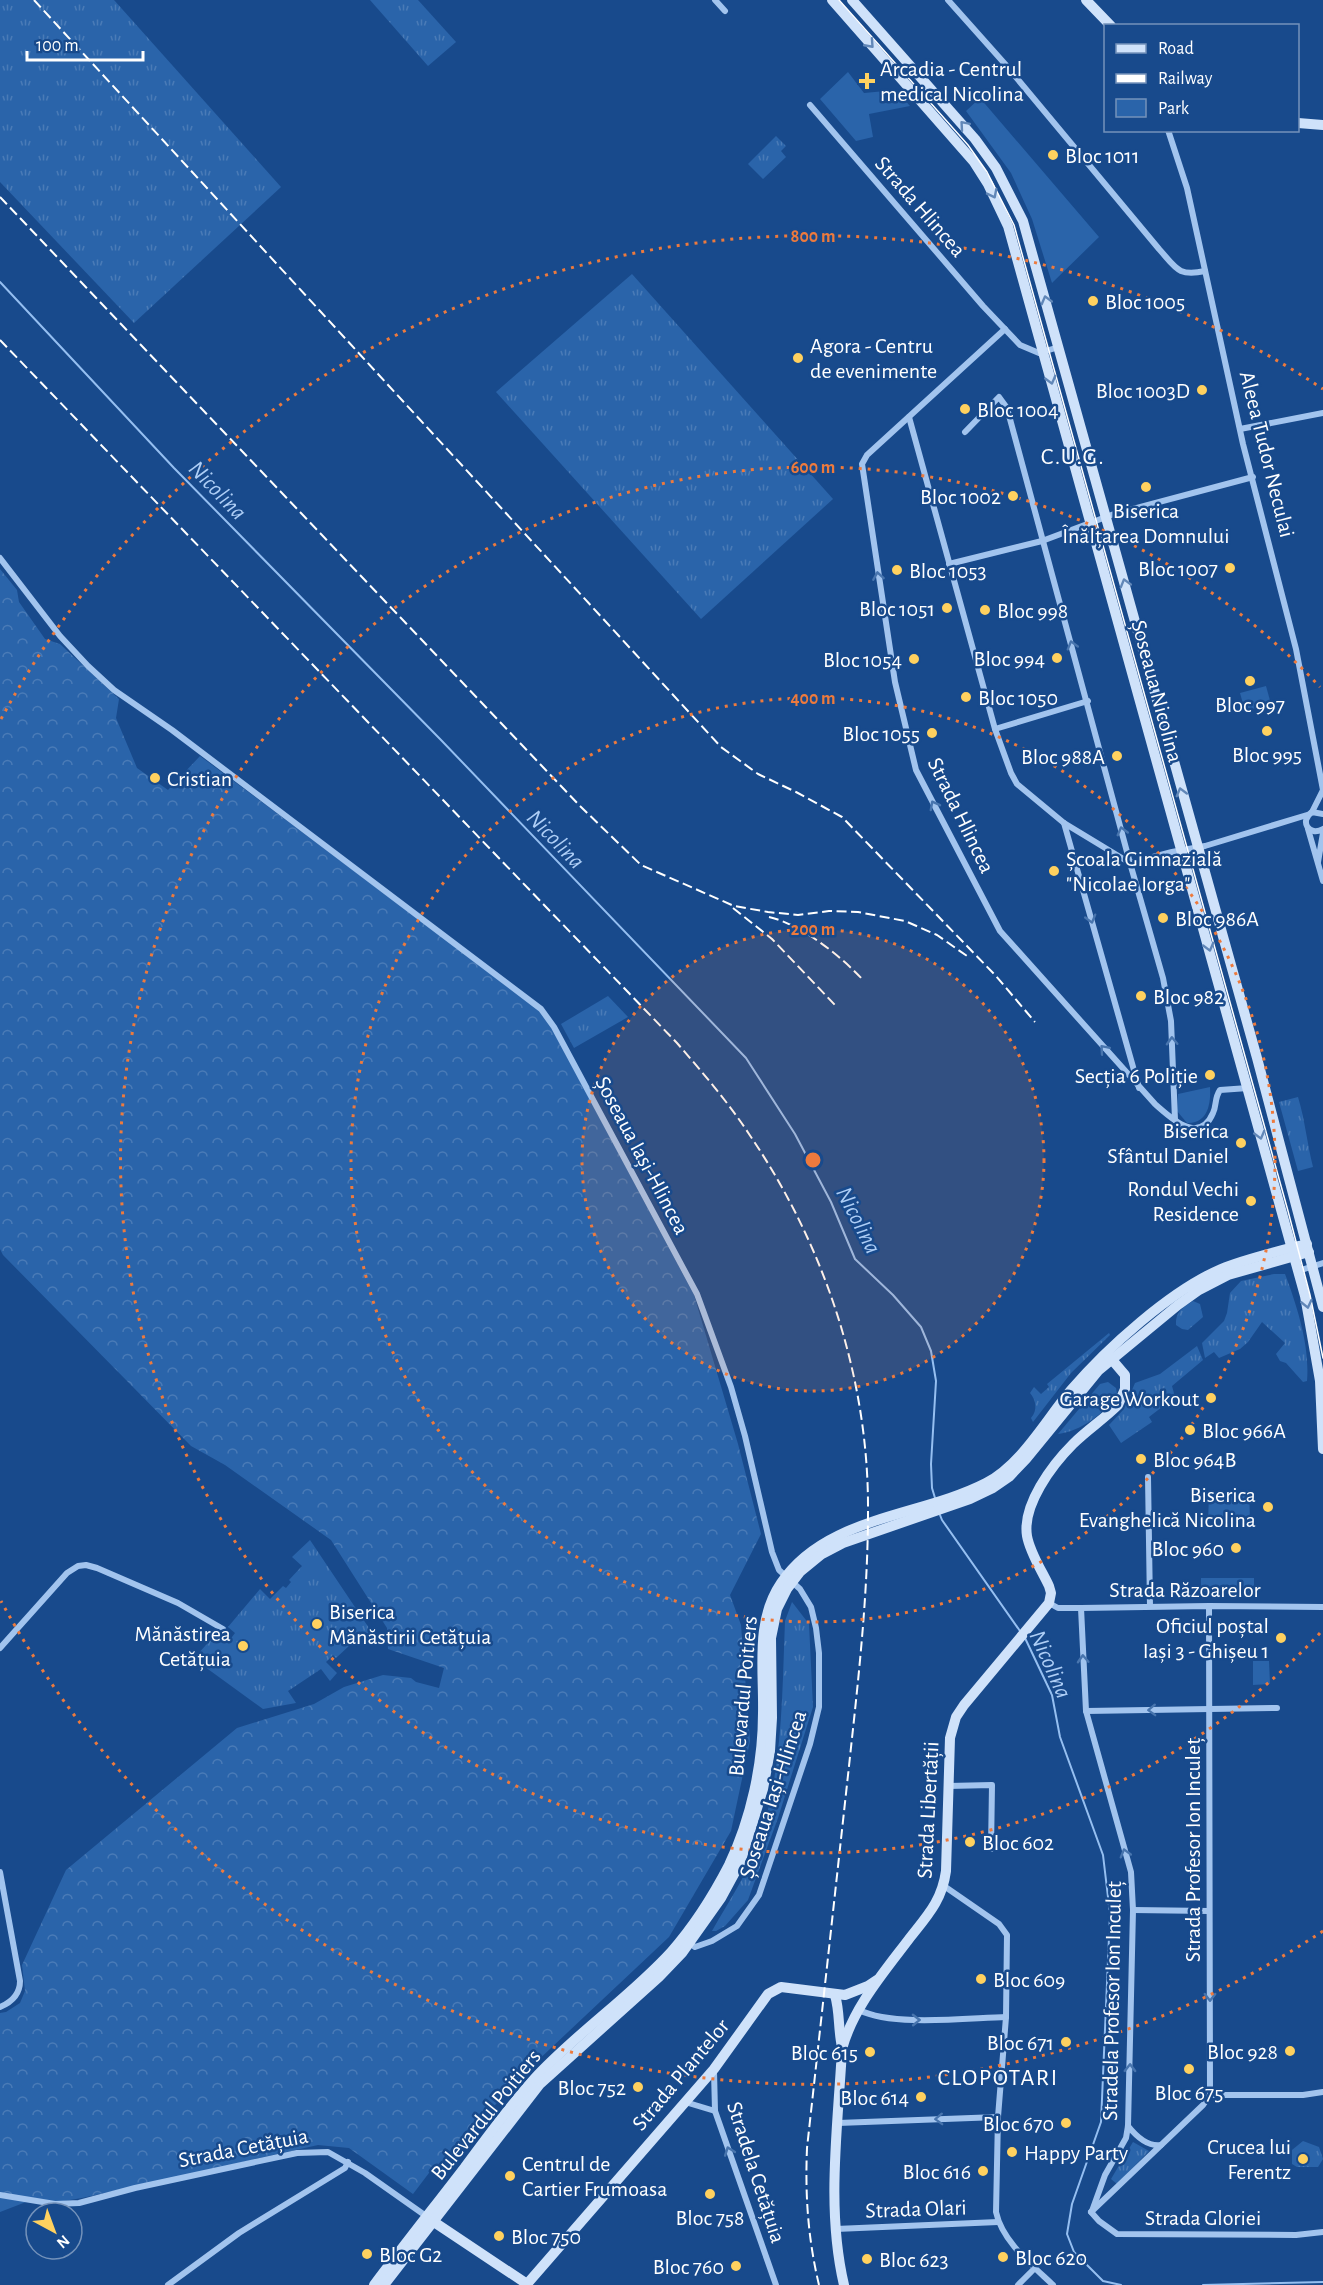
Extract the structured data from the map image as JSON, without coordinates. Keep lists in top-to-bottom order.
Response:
{
  "streets": {
    "main road": [
      "Șoseaua Nicolina",
      "Bulevardul Poitiers",
      "Strada Libertății",
      "Strada Plantelor",
      "Strada Cetățuia"
    ],
    "street": [
      "Strada Hlincea",
      "Aleea Tudor Neculai",
      "Șoseaua Iași-Hlincea",
      "Strada Răzoarelor",
      "Strada Profesor Ion Inculeț",
      "Stradela Profesor Ion Inculeț",
      "Stradela Cetățuia",
      "Strada Olari",
      "Strada Gloriei"
    ]
  },
  "crossings": [
    ["Strada Hlincea", "Șoseaua Nicolina"],
    ["Șoseaua Nicolina", "Bulevardul Poitiers"],
    ["Șoseaua Iași-Hlincea", "Bulevardul Poitiers"],
    ["Strada Răzoarelor", "Strada Libertății"],
    ["Strada Răzoarelor", "Strada Profesor Ion Inculeț"],
    ["Strada Răzoarelor", "Stradela Profesor Ion Inculeț"],
    ["Bulevardul Poitiers", "Strada Cetățuia"],
    ["Strada Libertății", "Strada Plantelor"],
    ["Strada Libertății", "Strada Olari"],
    ["Stradela Profesor Ion Inculeț", "Strada Gloriei"],
    ["Strada Plantelor", "Strada Cetățuia"],
    ["Strada Plantelor", "Stradela Cetățuia"]
  ],
  "one_way": [
    "Strada Hlincea",
    "Strada Profesor Ion Inculeț",
    "Stradela Profesor Ion Inculeț",
    "Stradela Cetățuia"
  ],
  "districts": ["C.U.G.", "CLOPOTARI"],
  "water": ["Nicolina"],
  "places": {
    "health": ["Arcadia - Centrul medical Nicolina"],
    "other": [
      "Bloc 1011",
      "Bloc 1005",
      "Agora - Centru de evenimente",
      "Bloc 1003D",
      "Bloc 1004",
      "Biserica Înălțarea Domnului",
      "Bloc 1002",
      "Bloc 1007",
      "Bloc 1053",
      "Bloc 1051",
      "Bloc 998",
      "Bloc 994",
      "Bloc 1054",
      "Bloc 997",
      "Bloc 1050",
      "Bloc 995",
      "Bloc 1055",
      "Bloc 988A",
      "Cristian",
      "Școala Gimnazială \"Nicolae Iorga\"",
      "Bloc 986A",
      "Bloc 982",
      "Secția 6 Poliție",
      "Biserica Sfântul Daniel",
      "Rondul Vechi Residence",
      "Garage Workout",
      "Bloc 966A",
      "Bloc 964B",
      "Biserica Evanghelică Nicolina",
      "Bloc 960",
      "Biserica Mănăstirii Cetățuia",
      "Oficiul poștal Iași 3 - Ghișeu 1",
      "Mănăstirea Cetățuia",
      "Bloc 602",
      "Bloc 609",
      "Bloc 671",
      "Bloc 928",
      "Bloc 615",
      "Bloc 675",
      "Bloc 752",
      "Bloc 614",
      "Bloc 670",
      "Happy Party",
      "Crucea lui Ferentz",
      "Bloc 616",
      "Centrul de Cartier Frumoasa",
      "Bloc 758",
      "Bloc 750",
      "Bloc G2",
      "Bloc 620",
      "Bloc 623",
      "Bloc 760"
    ]
  },
  "legend": ["Road", "Railway", "Park"],
  "scale_bar": "100 m",
  "north": "bottom right",
  "rings": [
    "800 m",
    "600 m",
    "400 m",
    "200 m"
  ]
}
